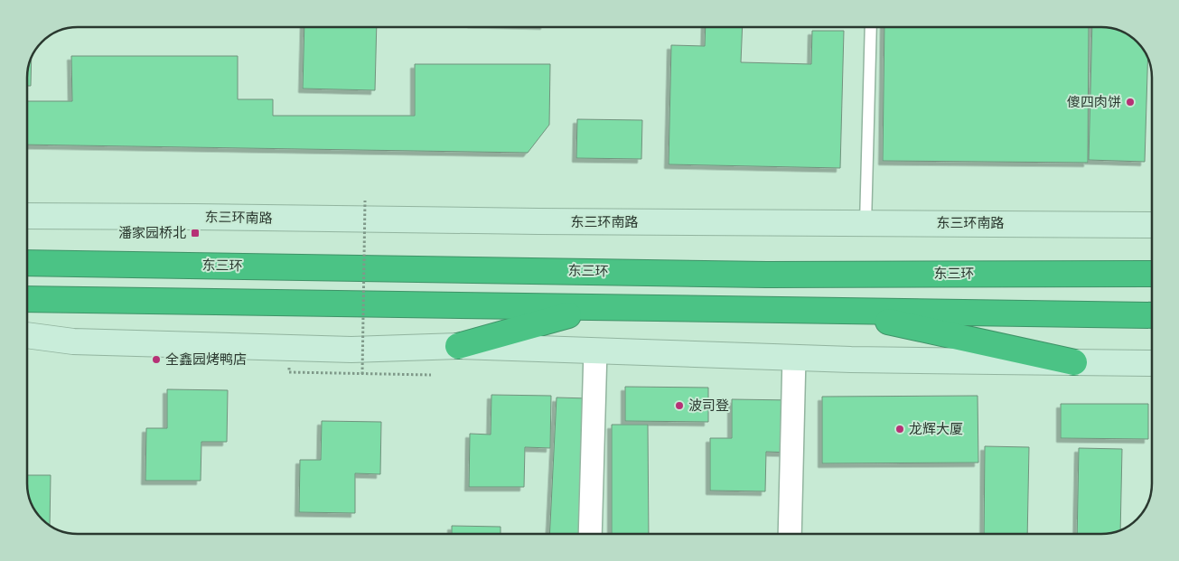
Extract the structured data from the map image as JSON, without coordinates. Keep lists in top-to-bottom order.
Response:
{
  "streets": {
    "highway": ["东三环"],
    "street": ["东三环南路"]
  },
  "places": {
    "other": [
      "傻四肉饼",
      "全鑫园烤鸭店",
      "波司登",
      "龙辉大厦"
    ],
    "transit": ["潘家园桥北"]
  }
}
